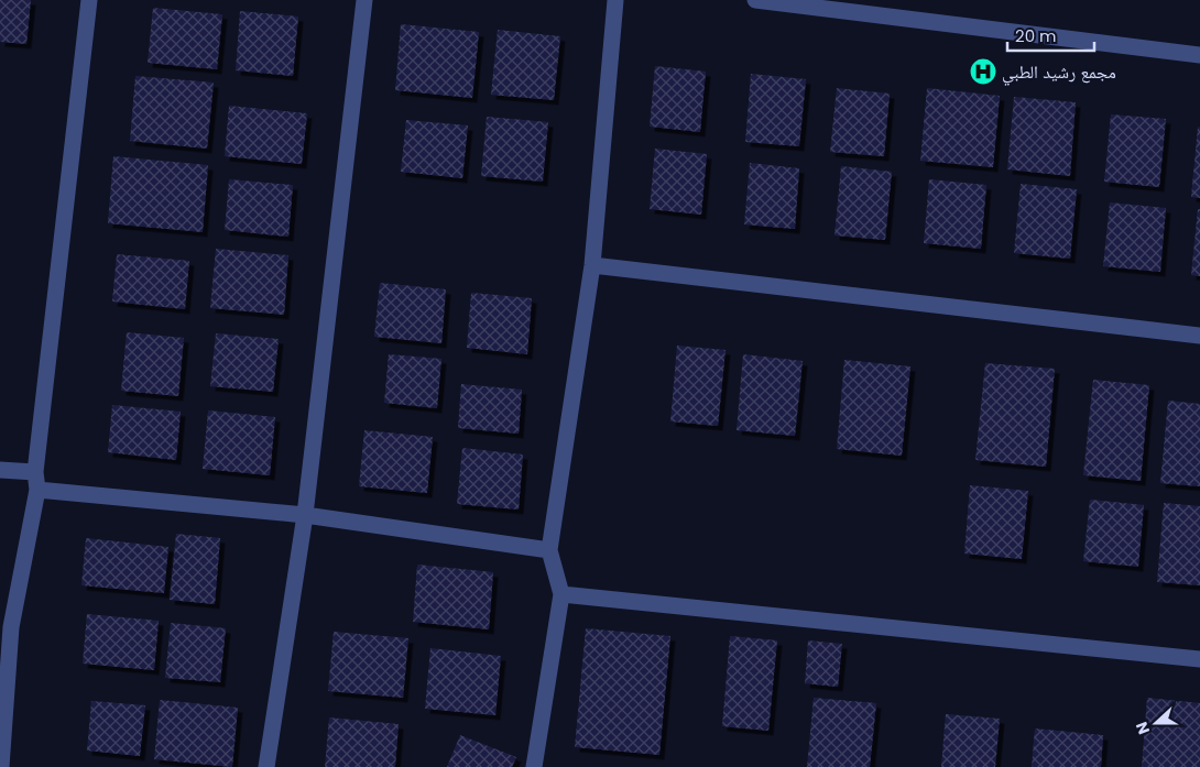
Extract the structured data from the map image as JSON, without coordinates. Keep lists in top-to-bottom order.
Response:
{
  "places": {
    "hospital": ["مجمع رشيد الطبي"]
  },
  "scale_bar": "20 m",
  "north": "left"
}
